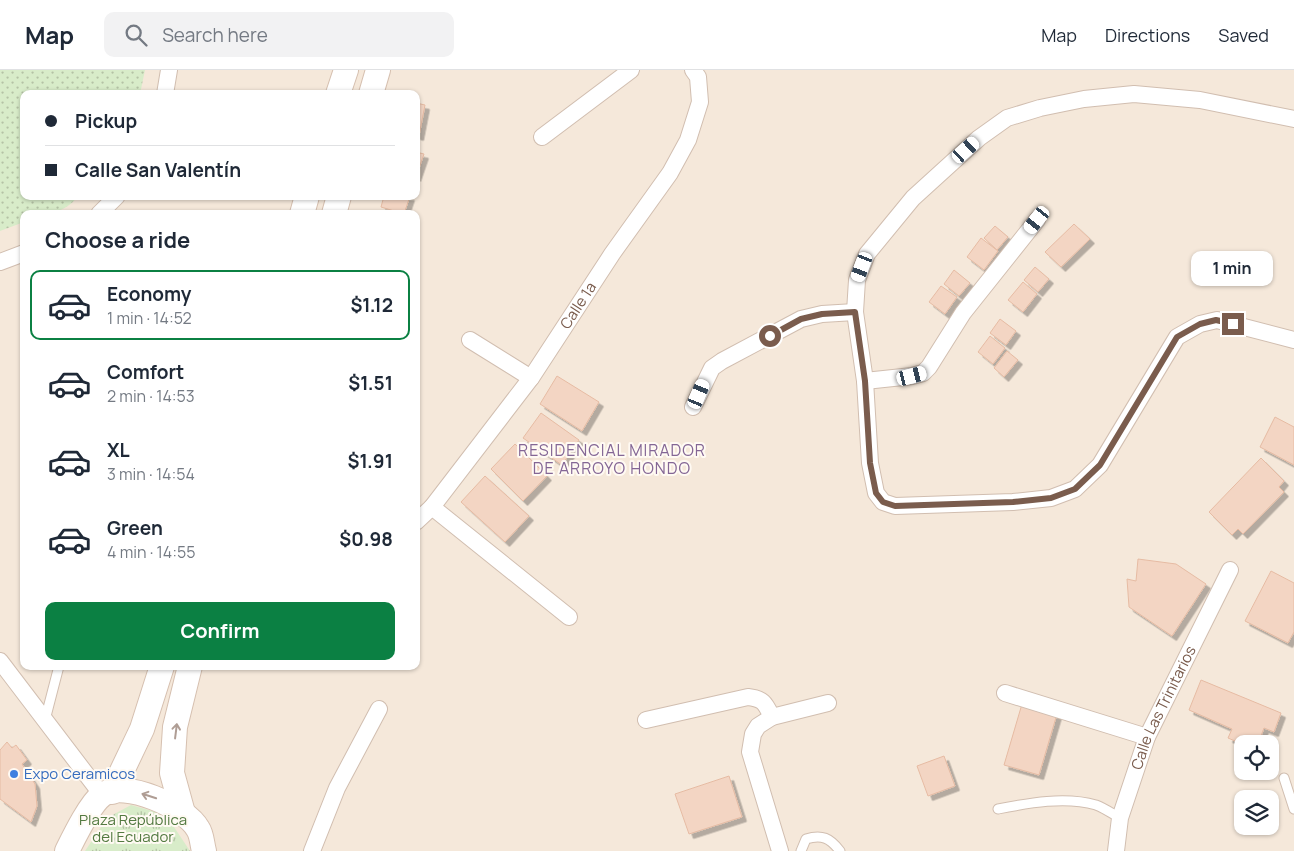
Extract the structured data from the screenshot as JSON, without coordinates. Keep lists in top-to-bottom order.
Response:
{
  "streets": {
    "street": ["Calle 1a", "Calle Las Trinitarios"]
  },
  "districts": ["RESIDENCIAL MIRADOR DE ARROYO HONDO"],
  "parks": ["Plaza República del Ecuador"],
  "places": ["Expo Ceramicos"],
  "page": {
    "header": "Map",
    "search": "Search here",
    "nav": ["Map", "Directions", "Saved"],
    "banner": ["Pickup", "Calle San Valentín"],
    "heading": "Choose a ride",
    "bubble": "1 min",
    "list": [
      {
        "name": "Economy",
        "note": "1 min · 14:52",
        "value": "$1.12"
      },
      {
        "name": "Comfort",
        "note": "2 min · 14:53",
        "value": "$1.51"
      },
      {
        "name": "XL",
        "note": "3 min · 14:54",
        "value": "$1.91"
      },
      {
        "name": "Green",
        "note": "4 min · 14:55",
        "value": "$0.98"
      }
    ],
    "buttons": "Confirm"
  }
}
